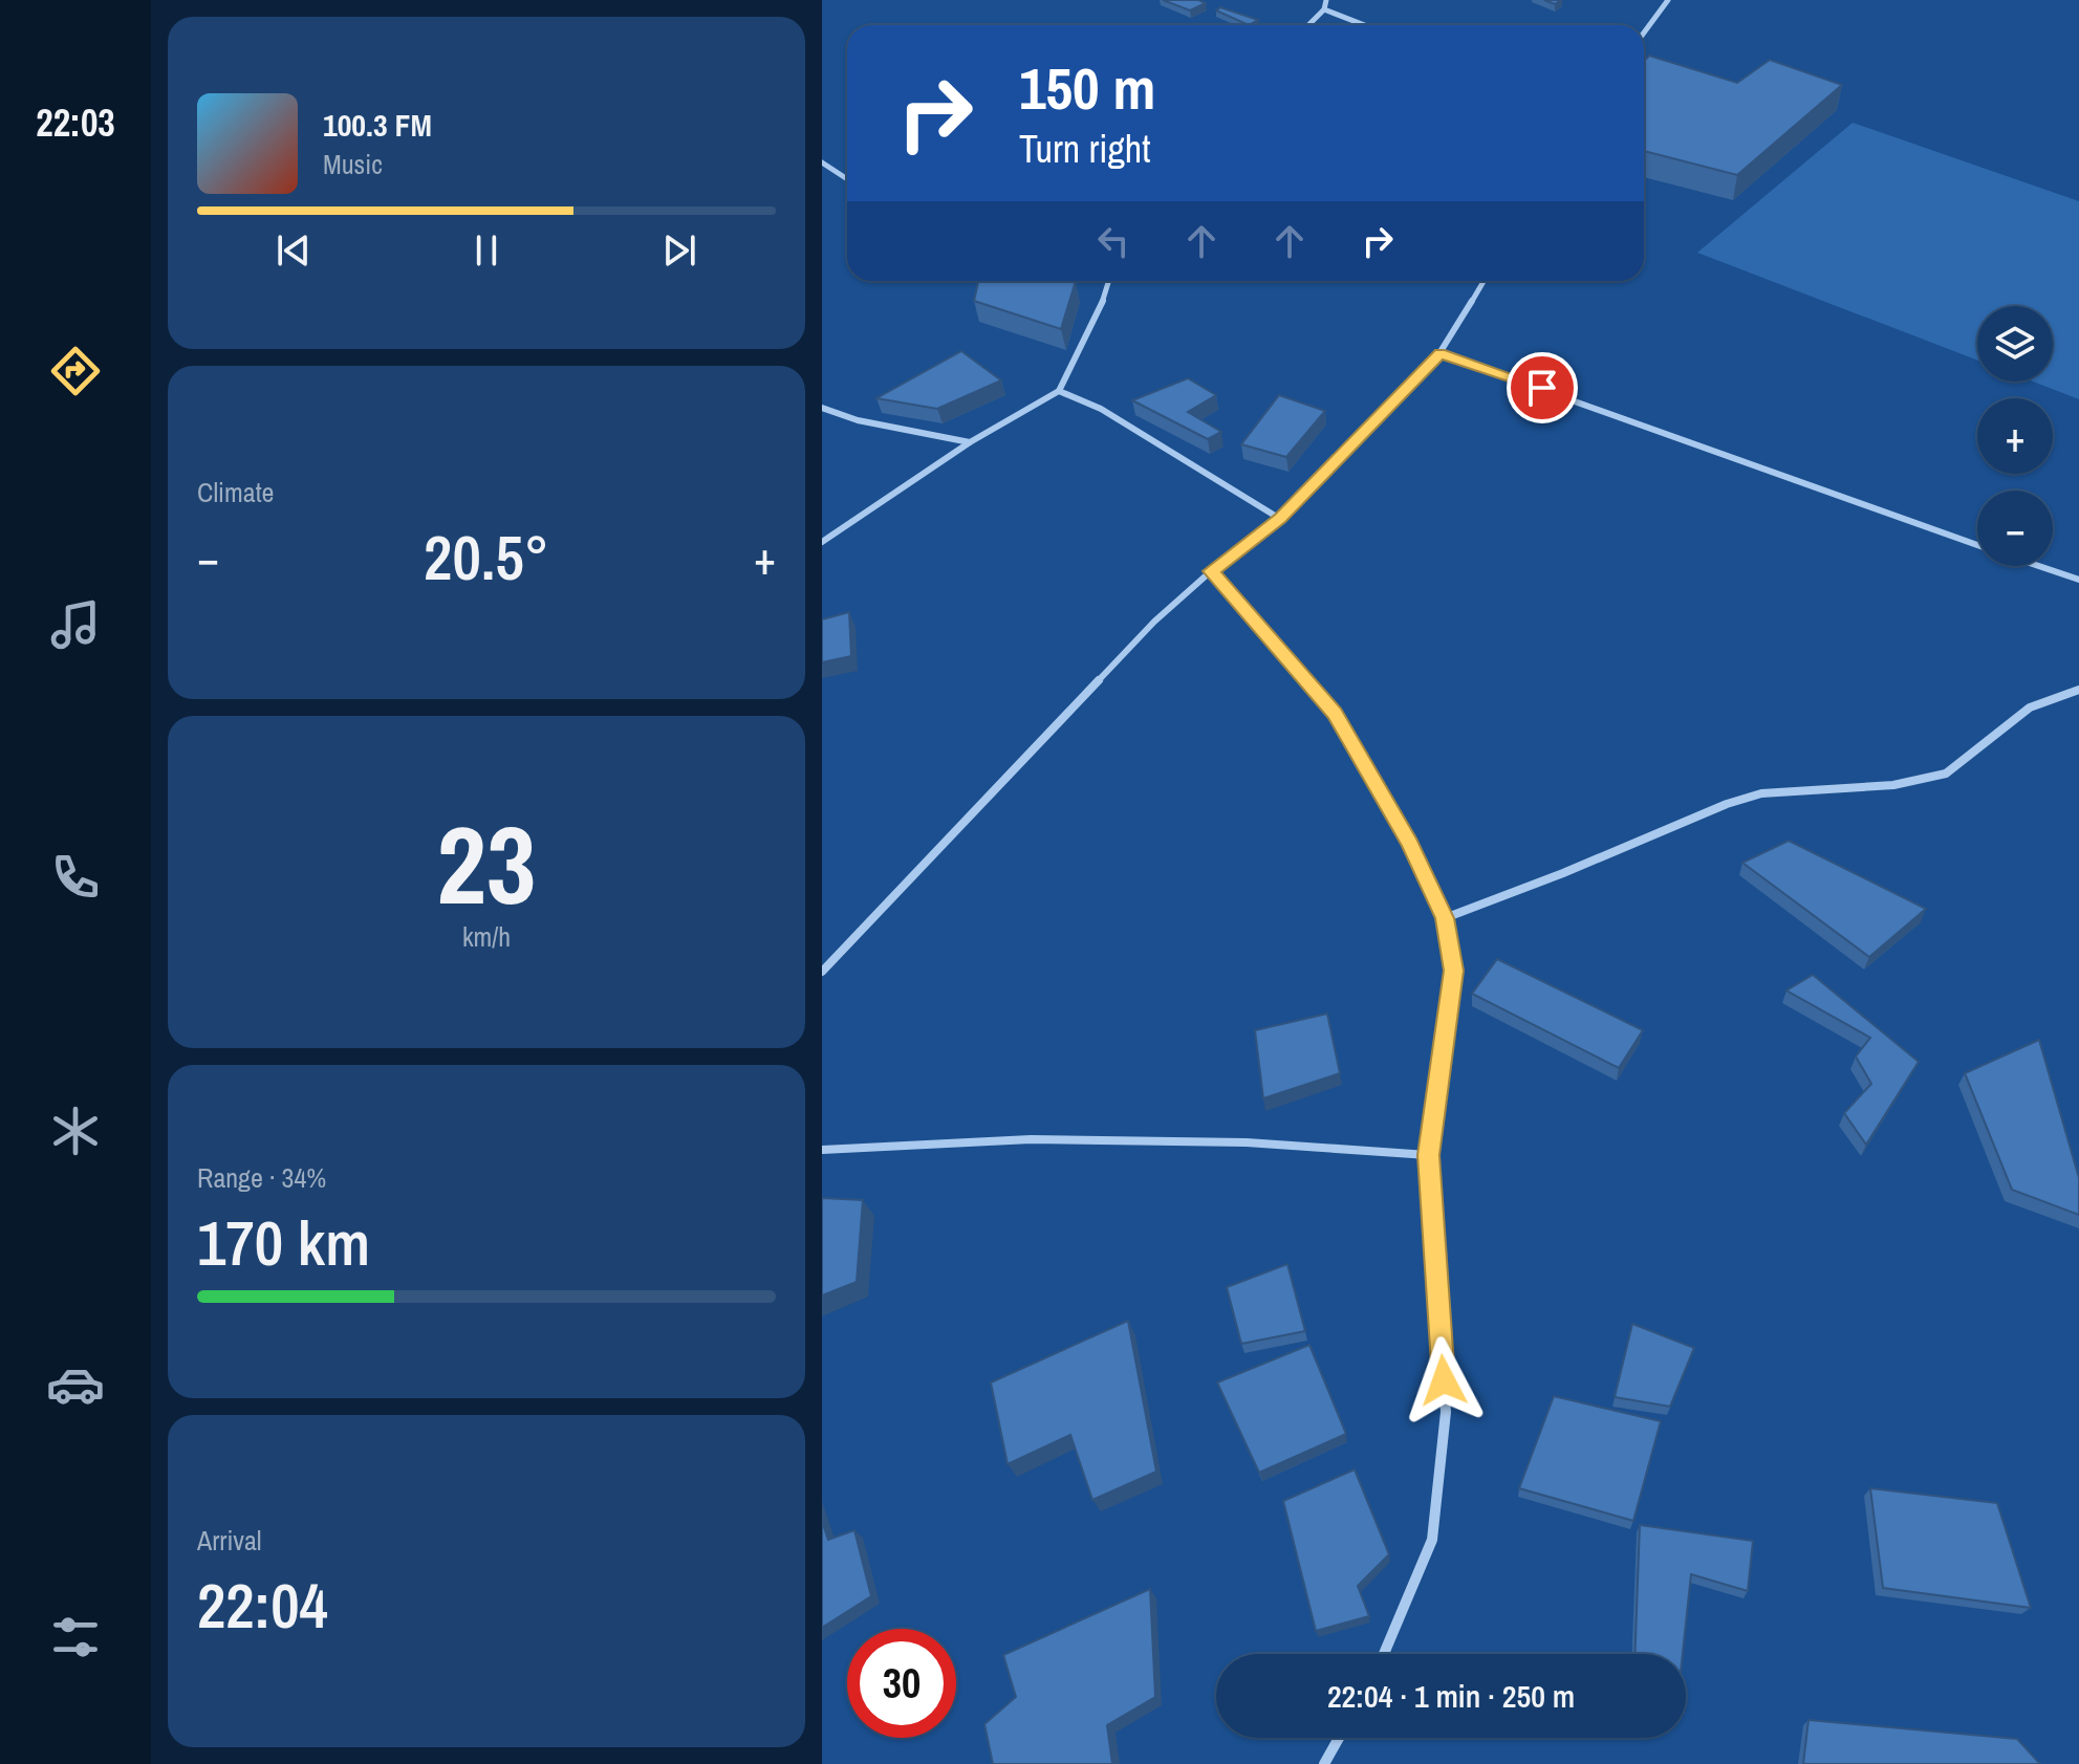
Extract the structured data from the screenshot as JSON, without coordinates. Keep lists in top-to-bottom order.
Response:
{
  "page": {
    "tabs": "22:03",
    "turn": ["150 m", "Turn right"],
    "song": ["100.3 FM", "Music"],
    "map_buttons": ["+", "−"],
    "tile": [
      "Climate",
      ["23", "km/h"],
      ["Range · 34%", "170 km"],
      ["Arrival", "22:04"]
    ],
    "heat": ["−", "20.5°", "+"],
    "limit": "30",
    "trip": "22:04 · 1 min · 250 m"
  }
}
